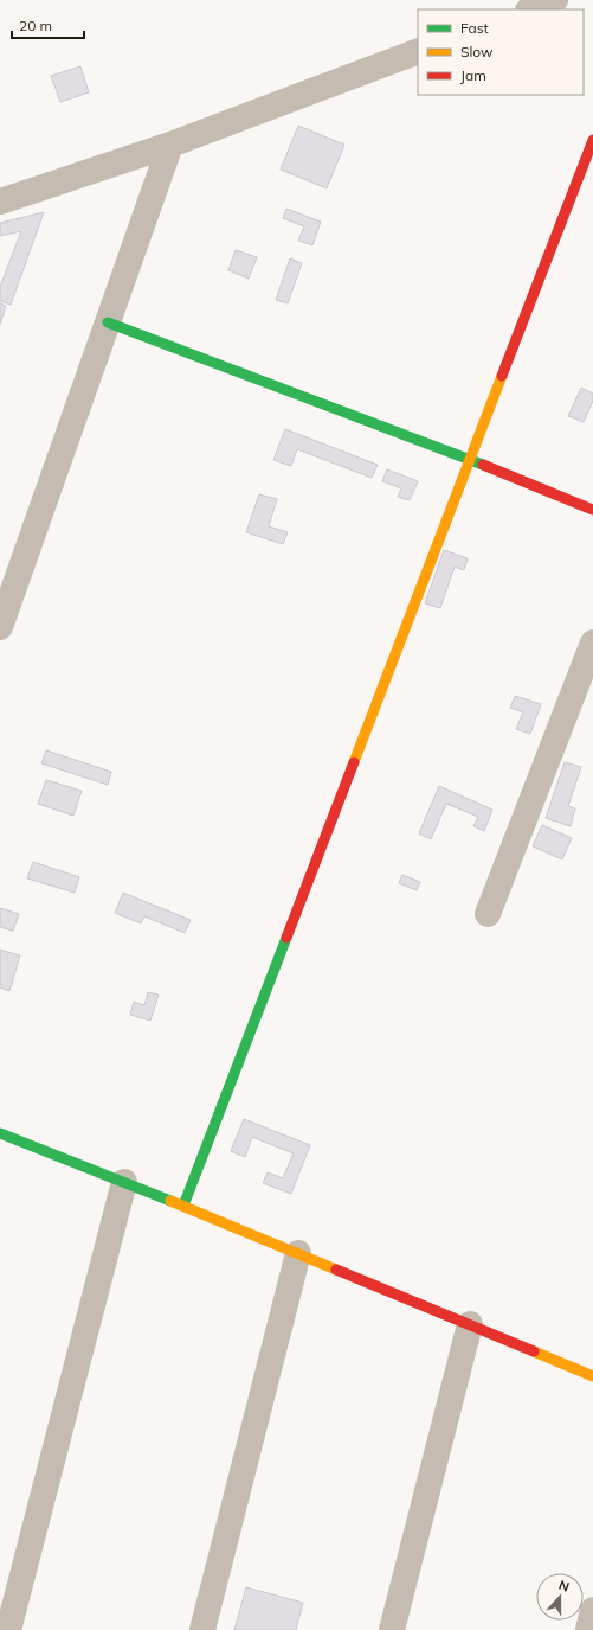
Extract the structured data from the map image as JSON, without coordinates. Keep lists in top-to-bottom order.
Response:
{
  "legend": ["Fast", "Slow", "Jam"],
  "scale_bar": "20 m",
  "north": "top"
}
